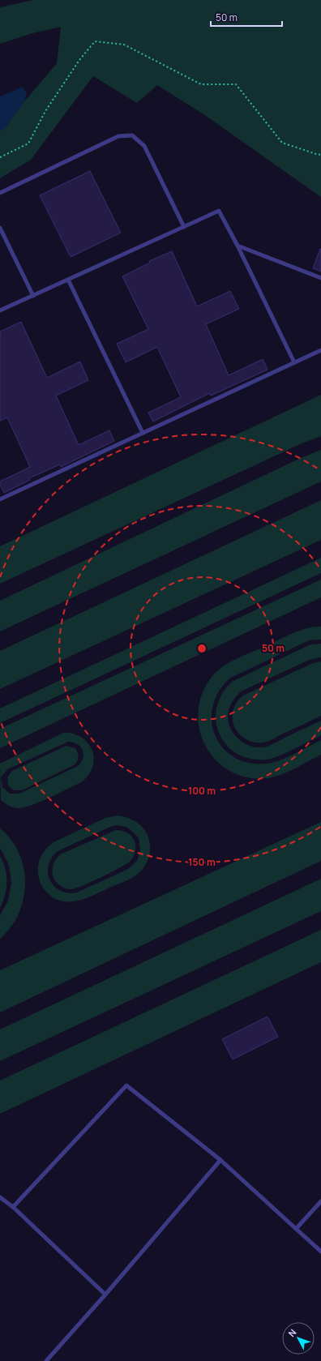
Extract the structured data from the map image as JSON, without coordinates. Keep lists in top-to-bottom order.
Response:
{
  "scale_bar": "50 m",
  "north": "top left",
  "rings": ["50 m", "100 m", "150 m"]
}
